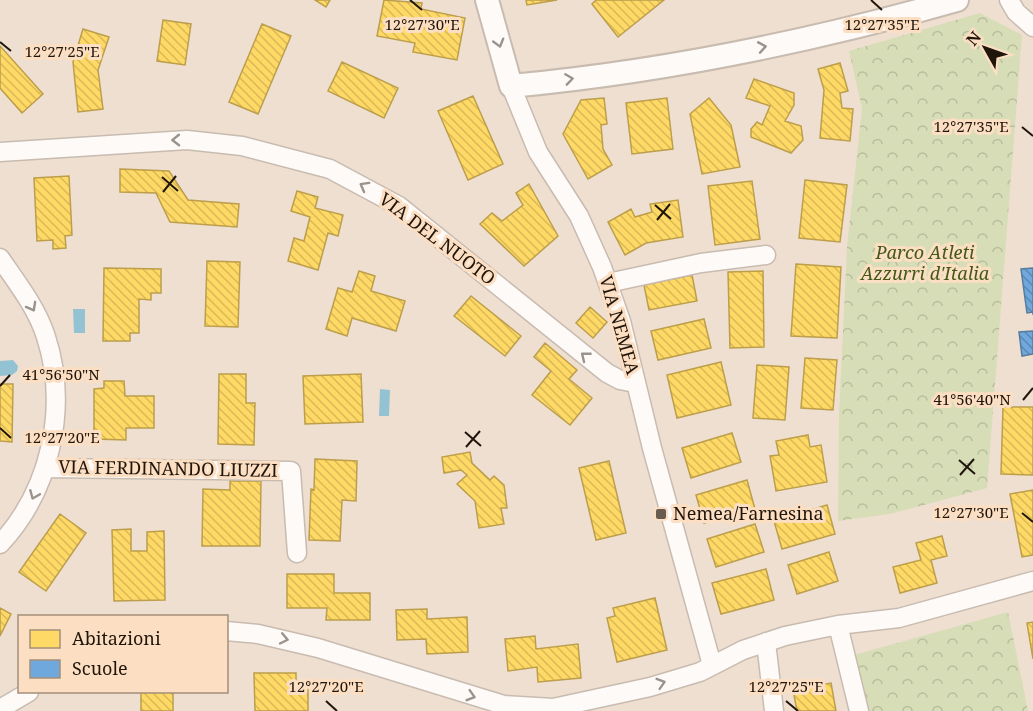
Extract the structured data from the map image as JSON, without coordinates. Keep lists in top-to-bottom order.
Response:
{
  "streets": {
    "street": ["VIA DEL NUOTO", "VIA NEMEA", "VIA FERDINANDO LIUZZI"]
  },
  "crossings": [
    ["VIA DEL NUOTO", "VIA NEMEA"]
  ],
  "one_way": ["VIA DEL NUOTO"],
  "parks": ["Parco Atleti Azzurri d'Italia"],
  "places": {
    "transit": ["Nemea/Farnesina"]
  },
  "legend": ["Abitazioni", "Scuole"],
  "north": "top left",
  "coordinates": [
    "12°27'35\"E",
    "12°27'30\"E",
    "12°27'25\"E",
    "41°56'50\"N",
    "41°56'40\"N",
    "12°27'20\"E"
  ]
}
